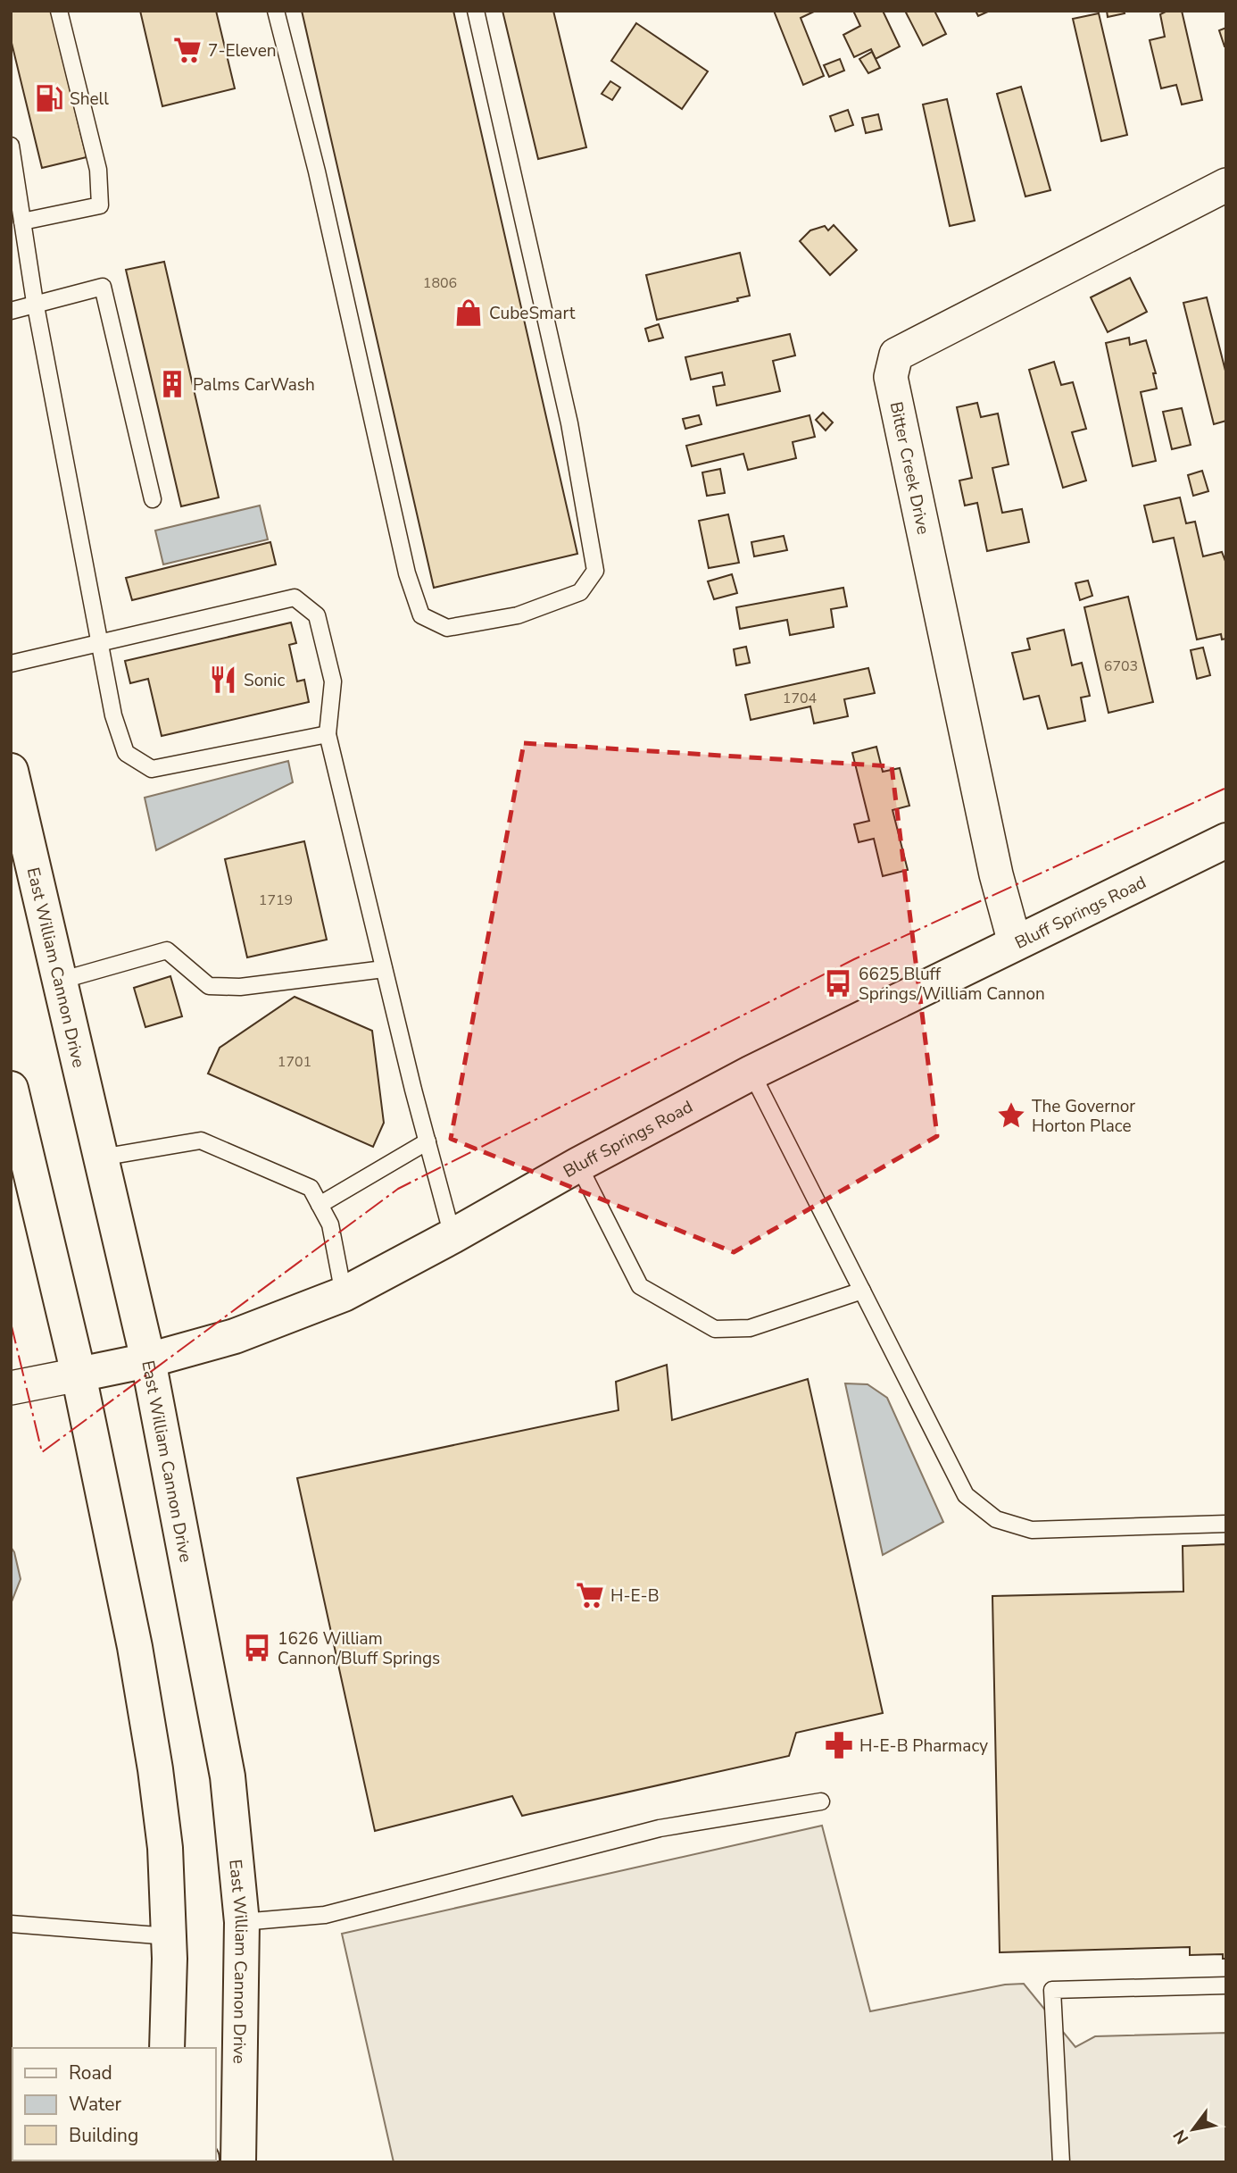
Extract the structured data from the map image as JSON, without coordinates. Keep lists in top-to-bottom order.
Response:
{
  "streets": {
    "main road": ["Bluff Springs Road", "East William Cannon Drive"],
    "street": ["Bitter Creek Drive"]
  },
  "crossings": [
    ["Bitter Creek Drive", "Bluff Springs Road"],
    ["Bluff Springs Road", "East William Cannon Drive"]
  ],
  "places": {
    "supermarket": ["7-Eleven", "H-E-B"],
    "fuel station": ["Shell"],
    "shop": ["CubeSmart"],
    "building": ["Palms CarWash"],
    "restaurant": ["Sonic"],
    "bus stop": ["6625 Bluff Springs/William Cannon", "1626 William Cannon/Bluff Springs"],
    "place": ["The Governor Horton Place"],
    "pharmacy": ["H-E-B Pharmacy"]
  },
  "house_numbers": [
    "1806",
    "6703",
    "1704",
    "1719",
    "1701"
  ],
  "legend": ["Road", "Water", "Building"],
  "north": "bottom left"
}
